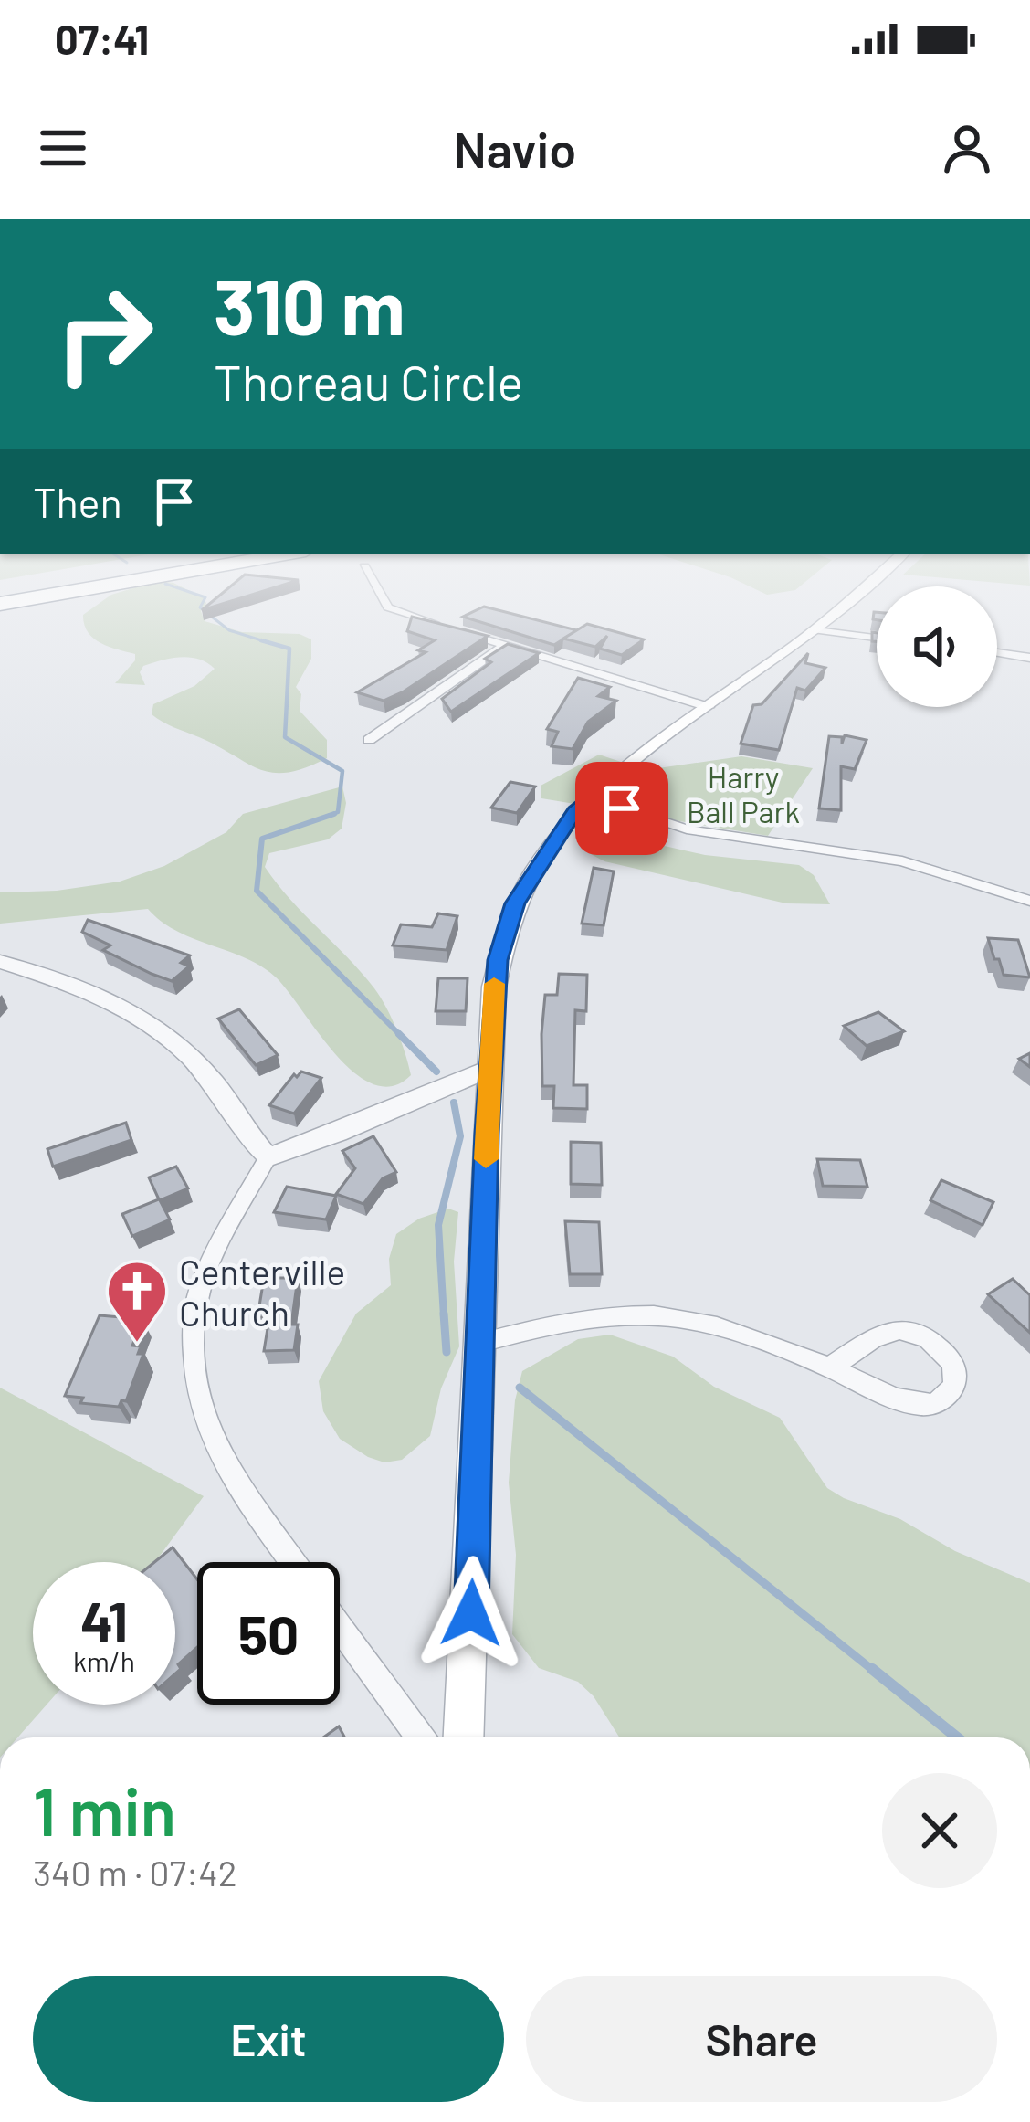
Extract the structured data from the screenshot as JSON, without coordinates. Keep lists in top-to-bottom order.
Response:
{
  "parks": ["Harry Ball Park"],
  "places": {
    "church": ["Centerville Church"]
  },
  "page": {
    "status": "07:41",
    "header": "Navio",
    "turn": ["310 m", "Thoreau Circle"],
    "then": "Then",
    "speed": "41 km/h",
    "limit": "50",
    "heading": ["1 min", "340 m · 07:42"],
    "buttons": ["Exit", "Share"]
  }
}
